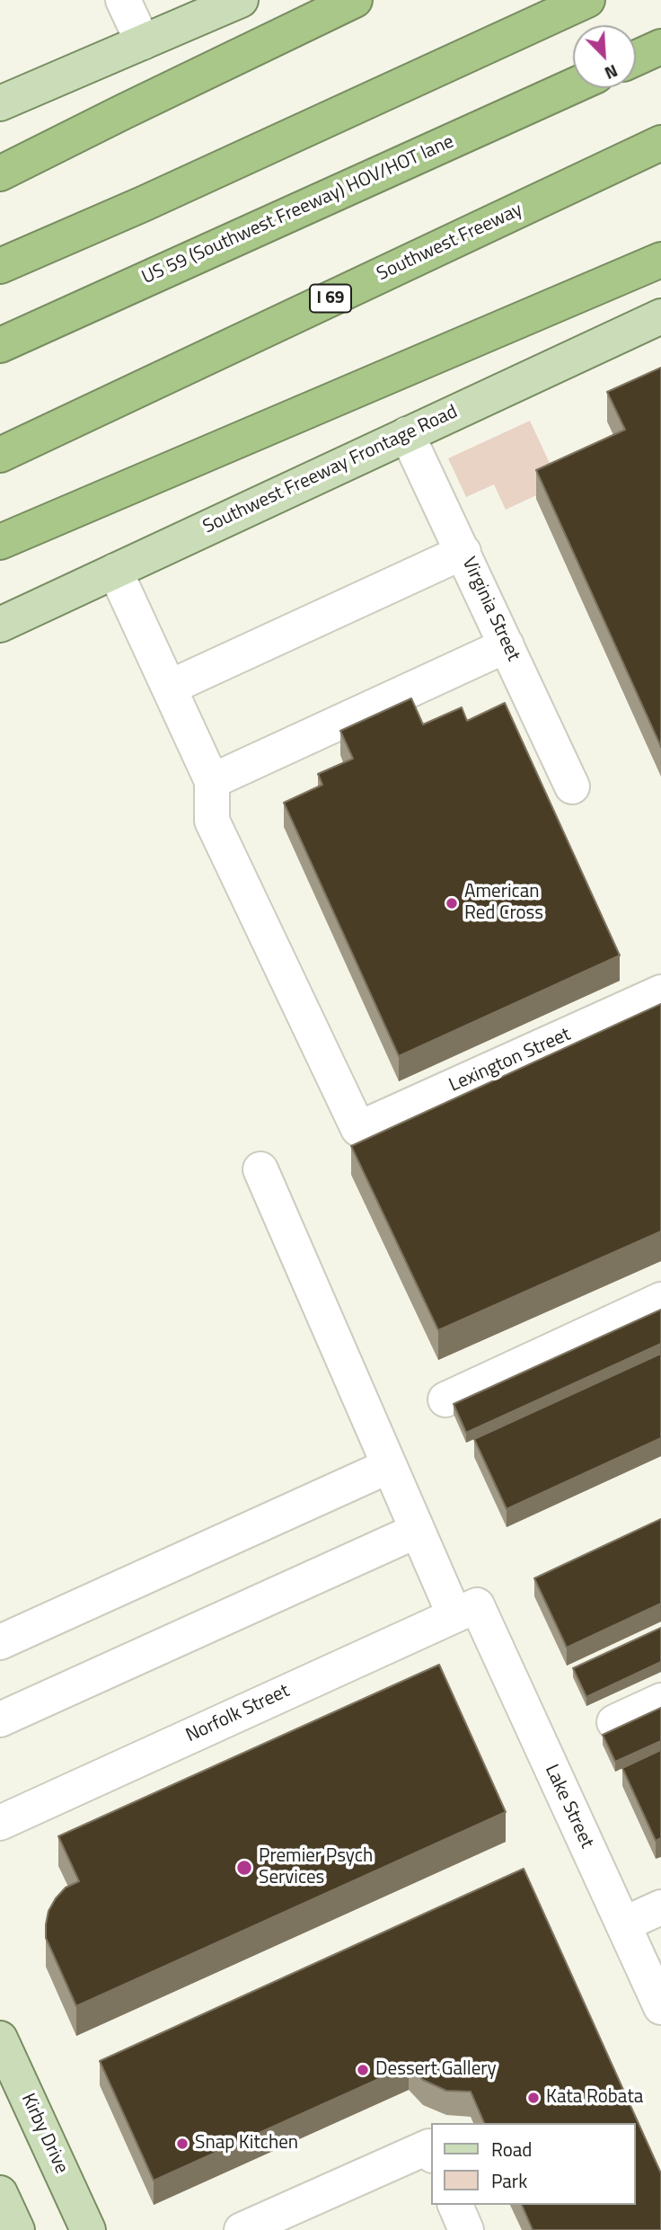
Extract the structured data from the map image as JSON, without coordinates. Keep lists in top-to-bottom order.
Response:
{
  "streets": {
    "highway": ["US 59 (Southwest Freeway) HOV/HOT lane", "Southwest Freeway", "I 69"],
    "main road": ["Southwest Freeway Frontage Road", "Kirby Drive"],
    "street": [
      "Virginia Street",
      "Lexington Street",
      "Norfolk Street",
      "Lake Street"
    ]
  },
  "crossings": [
    ["Southwest Freeway Frontage Road", "Virginia Street"],
    ["Norfolk Street", "Lake Street"]
  ],
  "places": [
    "American Red Cross",
    "Premier Psych Services",
    "Dessert Gallery",
    "Kata Robata",
    "Snap Kitchen"
  ],
  "legend": ["Road", "Park"],
  "north": "bottom right"
}
